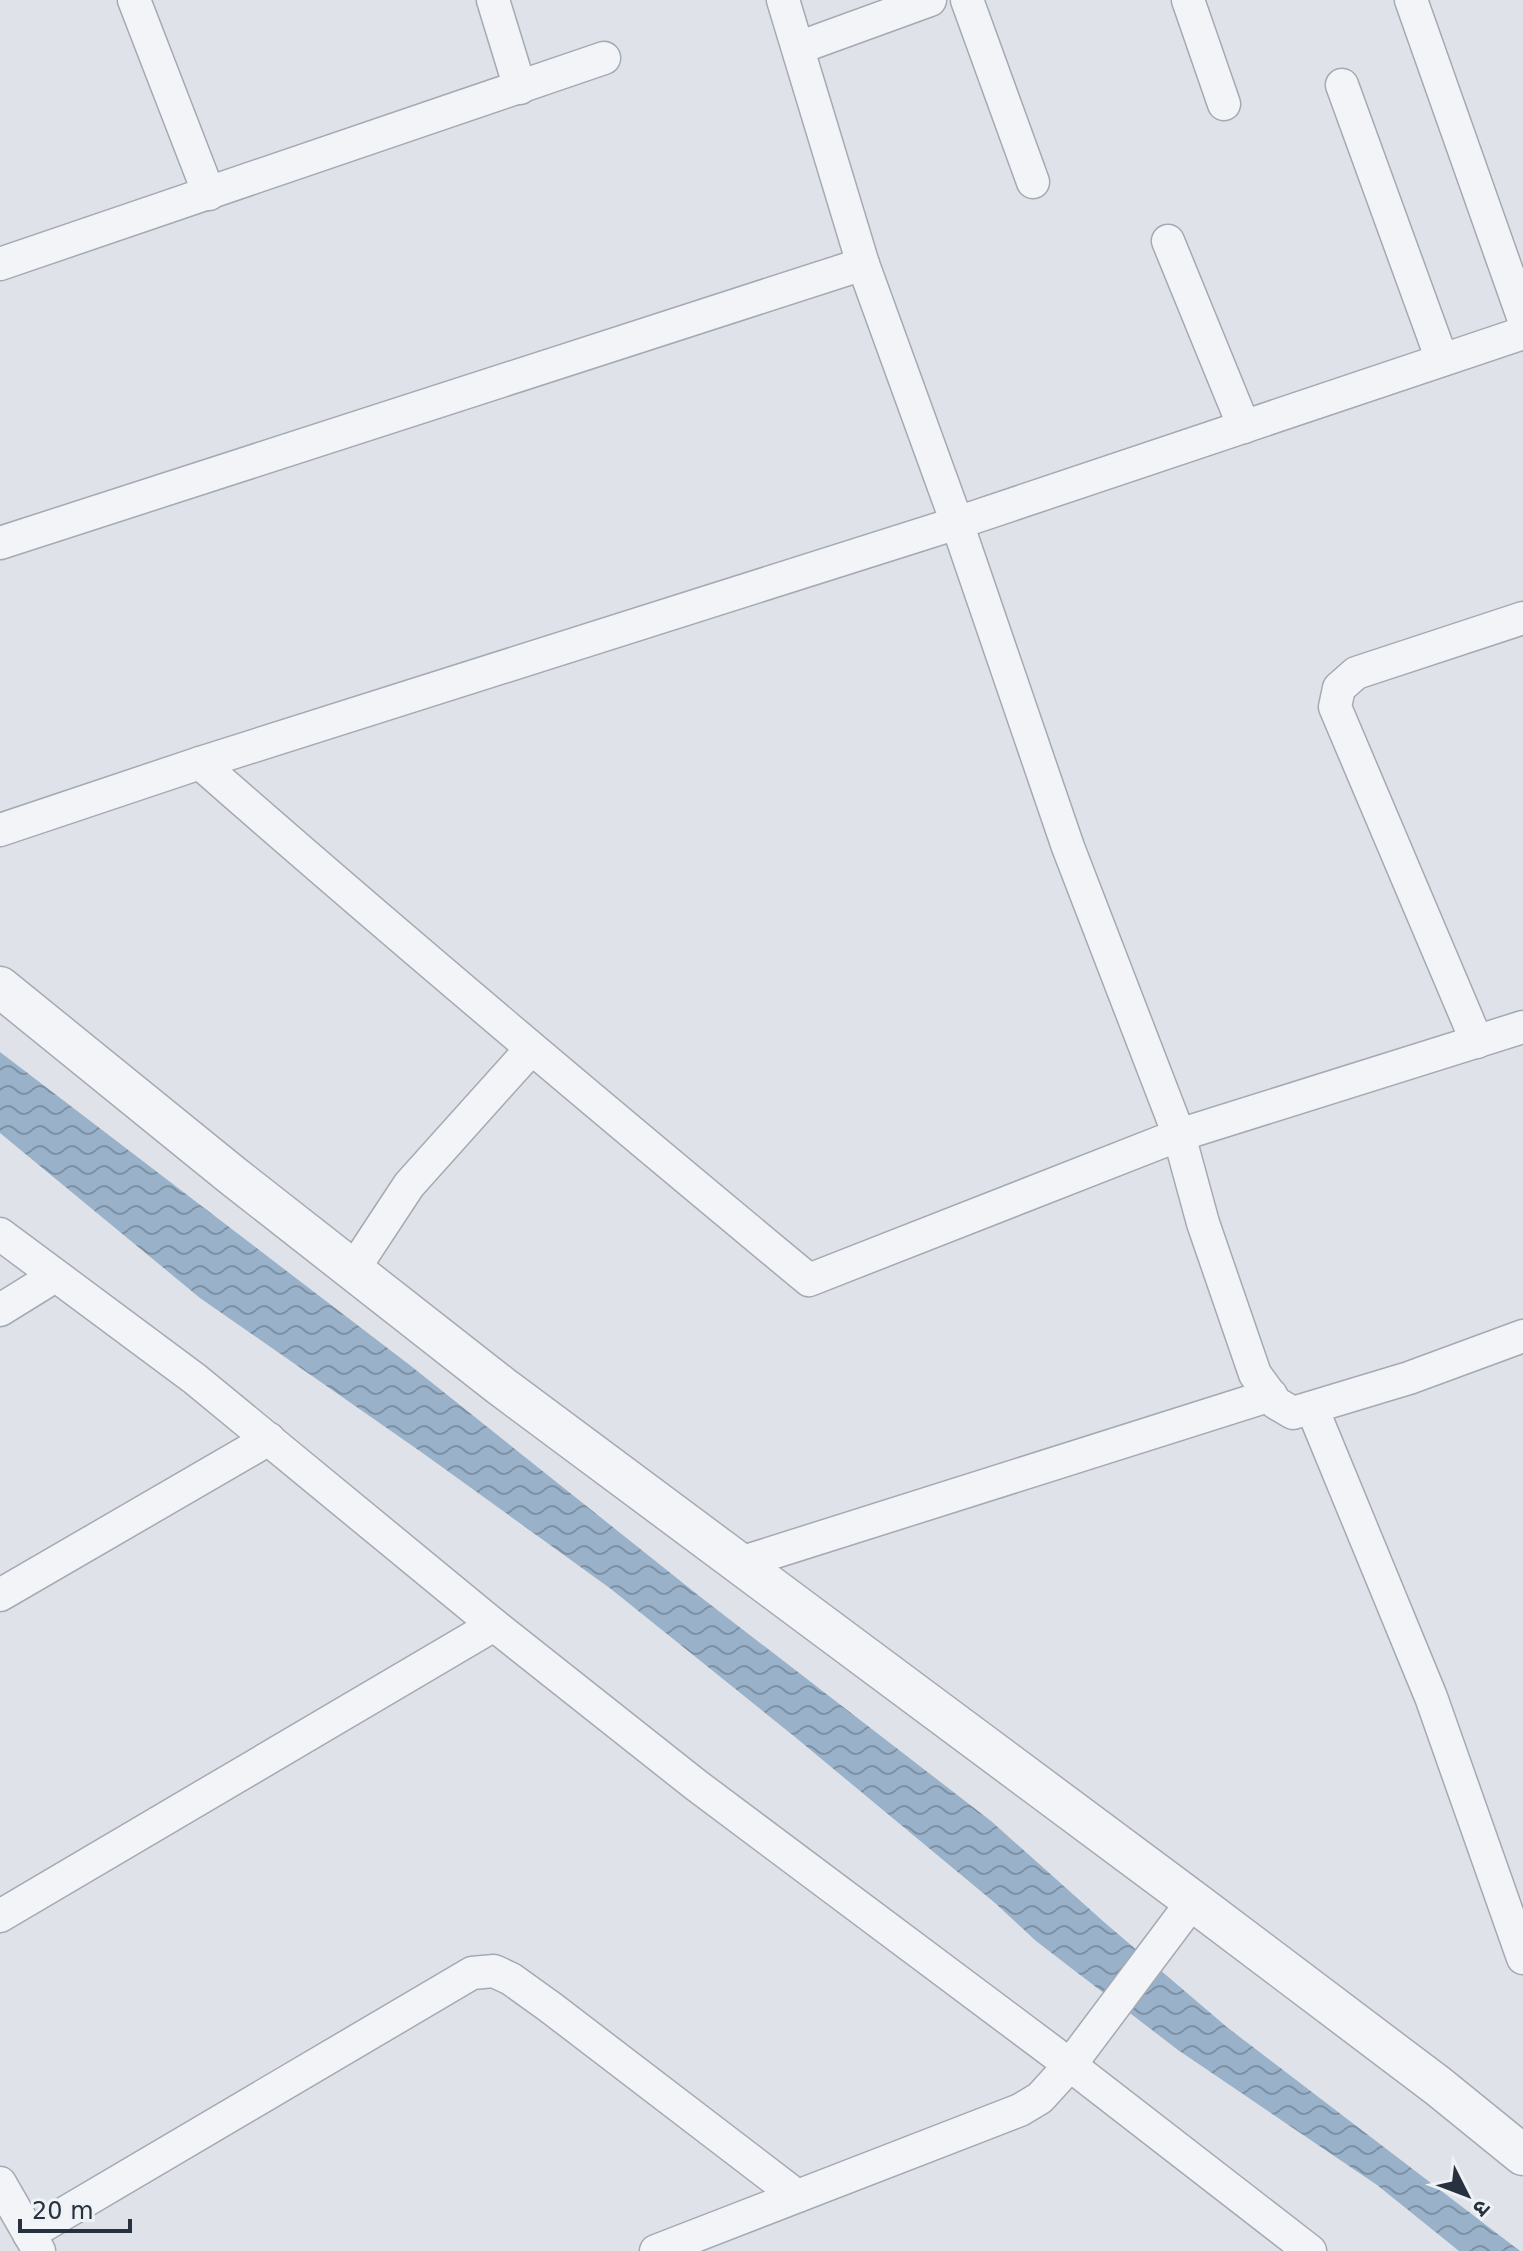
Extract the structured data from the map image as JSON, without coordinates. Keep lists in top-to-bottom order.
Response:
{
  "scale_bar": "20 m",
  "north": "bottom right"
}
